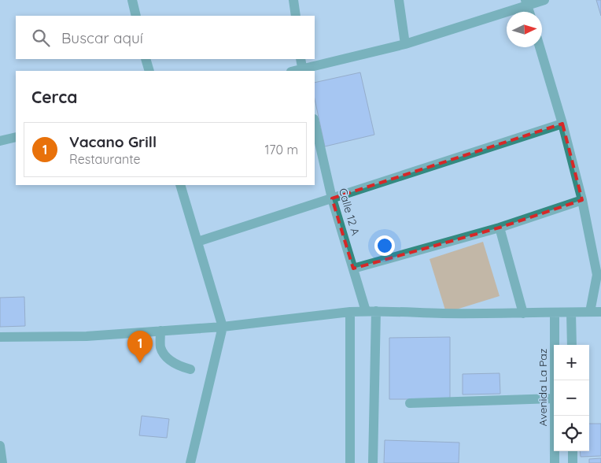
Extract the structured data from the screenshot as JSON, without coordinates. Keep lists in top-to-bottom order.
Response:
{
  "streets": {
    "street": ["Calle 12 A", "Avenida La Paz"]
  },
  "north": "right",
  "page": {
    "search": "Buscar aquí",
    "heading": "Cerca",
    "list": [
      {
        "mark": "1",
        "name": "Vacano Grill",
        "note": "Restaurante",
        "value": "170 m"
      }
    ],
    "pins": "1",
    "map_buttons": ["+", "−"]
  }
}
